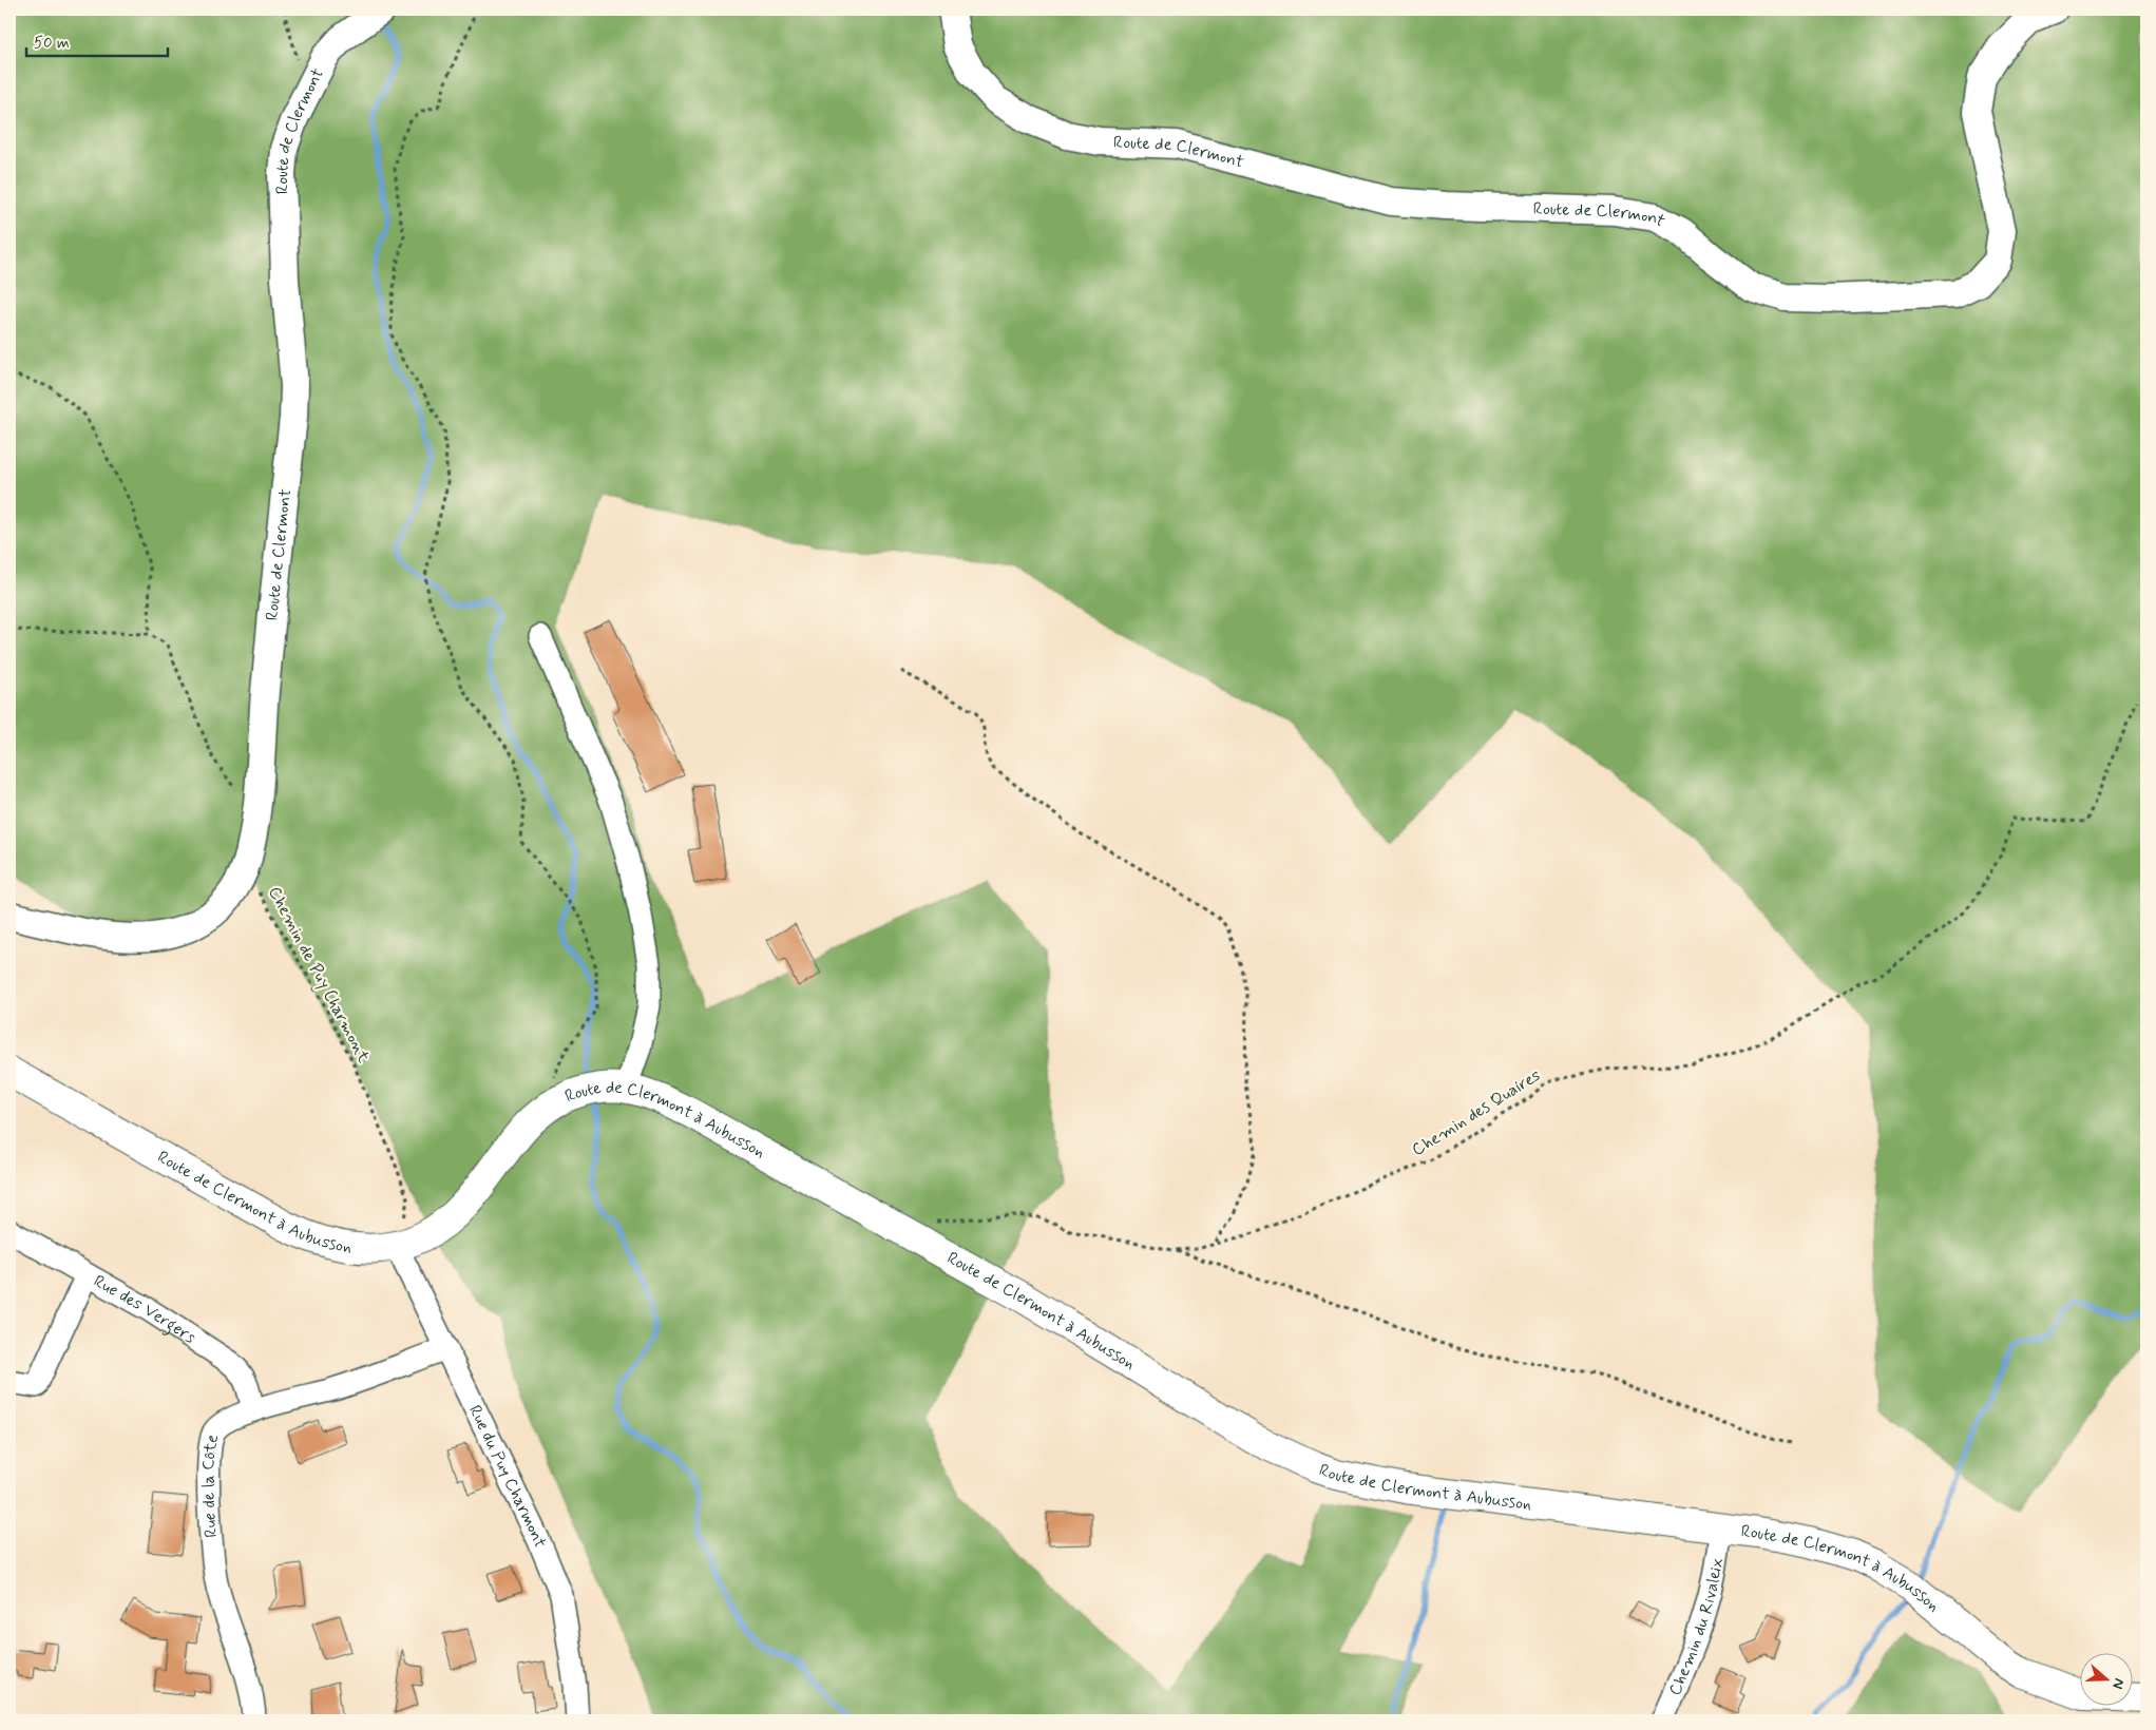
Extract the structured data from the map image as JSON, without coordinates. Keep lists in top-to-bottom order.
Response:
{
  "streets": {
    "main road": ["Route de Clermont à Aubusson"],
    "street": [
      "Route de Clermont",
      "Rue des Vergers",
      "Rue du Puy Charmont",
      "Rue de la Côte",
      "Chemin du Rivaleix"
    ],
    "path": ["Chemin de Puy Charmont", "Chemin des Quaires"]
  },
  "crossings": [
    ["Route de Clermont", "Chemin de Puy Charmont"],
    ["Chemin de Puy Charmont", "Route de Clermont à Aubusson"],
    ["Chemin de Puy Charmont", "Rue du Puy Charmont"],
    ["Route de Clermont à Aubusson", "Rue du Puy Charmont"],
    ["Route de Clermont à Aubusson", "Chemin du Rivaleix"],
    ["Rue des Vergers", "Rue de la Côte"],
    ["Rue du Puy Charmont", "Rue de la Côte"]
  ],
  "scale_bar": "50 m",
  "north": "right"
}
